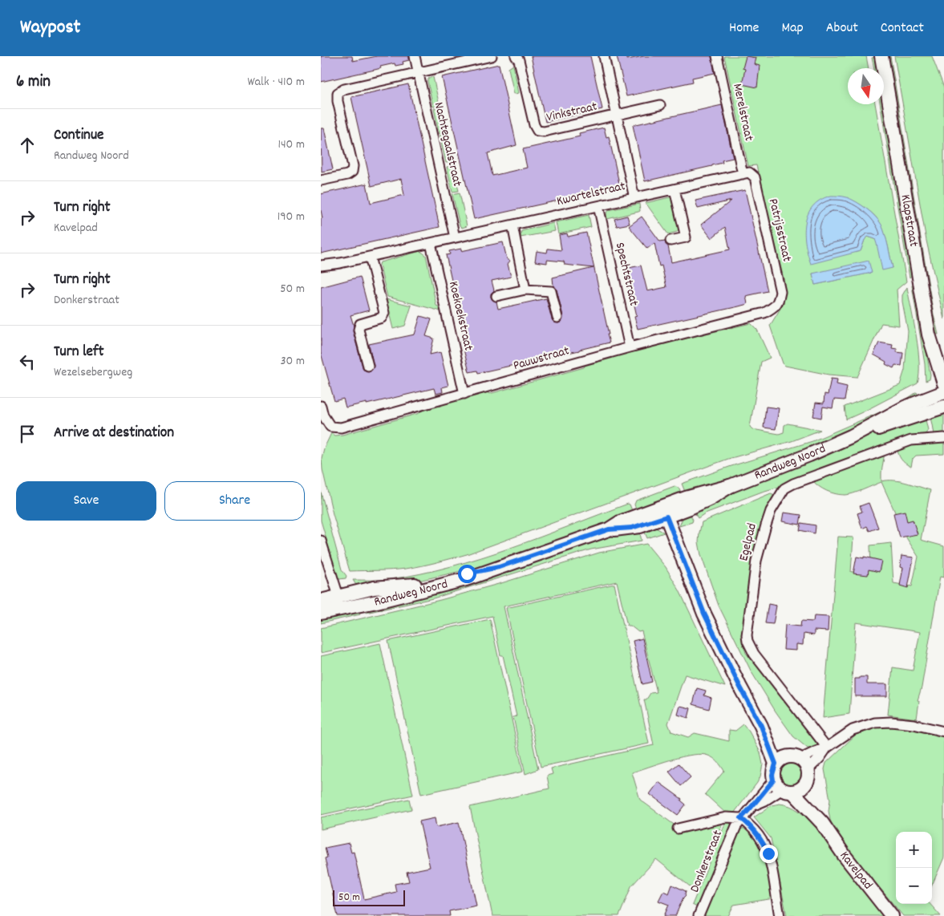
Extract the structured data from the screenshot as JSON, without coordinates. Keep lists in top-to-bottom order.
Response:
{
  "streets": {
    "main road": ["Klapstraat", "Randweg Noord", "Kavelpad"],
    "street": [
      "Vinkstraat",
      "Merelstraat",
      "Nachtegaalstraat",
      "Kwartelstraat",
      "Patrijsstraat",
      "Spechtstraat",
      "Koekoekstraat",
      "Pauwstraat",
      "Egelpad",
      "Donkerstraat"
    ]
  },
  "crossings": [
    ["Merelstraat", "Kwartelstraat"],
    ["Merelstraat", "Patrijsstraat"],
    ["Nachtegaalstraat", "Kwartelstraat"],
    ["Kwartelstraat", "Patrijsstraat"],
    ["Kwartelstraat", "Spechtstraat"],
    ["Kwartelstraat", "Koekoekstraat"],
    ["Patrijsstraat", "Pauwstraat"],
    ["Spechtstraat", "Pauwstraat"],
    ["Koekoekstraat", "Pauwstraat"],
    ["Donkerstraat", "Kavelpad"]
  ],
  "scale_bar": "50 m",
  "north": "bottom",
  "page": {
    "header": "Waypost",
    "nav": [
      "Home",
      "Map",
      "About",
      "Contact"
    ],
    "heading": ["6 min", "Walk · 410 m"],
    "list": [
      ["Continue", "Randweg Noord", "140 m"],
      ["Turn right", "Kavelpad", "190 m"],
      ["Turn right", "Donkerstraat", "50 m"],
      ["Turn left", "Wezelsebergweg", "30 m"],
      "Arrive at destination"
    ],
    "buttons": ["Save", "Share"],
    "map_buttons": ["+", "−"],
    "scale": "50 m"
  }
}
